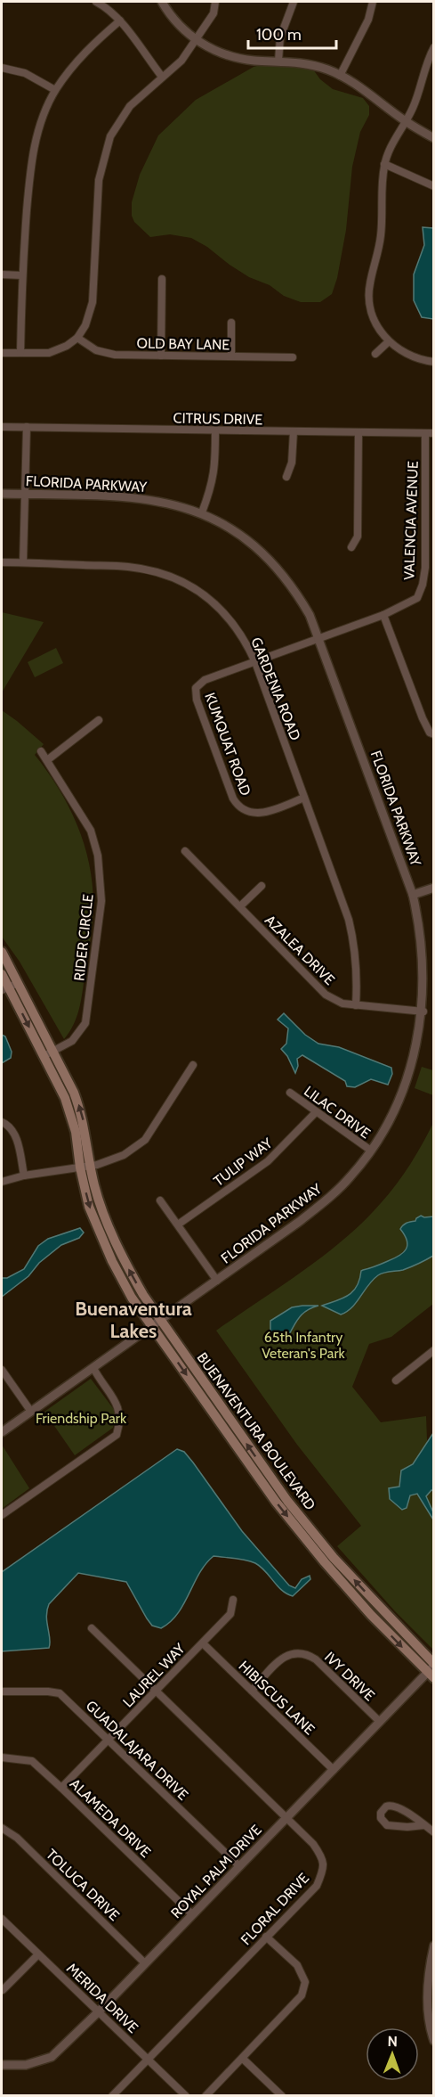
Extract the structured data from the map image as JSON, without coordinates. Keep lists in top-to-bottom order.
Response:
{
  "streets": {
    "main road": ["BUENAVENTURA BOULEVARD"],
    "street": [
      "OLD BAY LANE",
      "CITRUS DRIVE",
      "FLORIDA PARKWAY",
      "VALENCIA AVENUE",
      "GARDENIA ROAD",
      "KUMQUAT ROAD",
      "RIDER CIRCLE",
      "AZALEA DRIVE",
      "LILAC DRIVE",
      "TULIP WAY",
      "LAUREL WAY",
      "IVY DRIVE",
      "HIBISCUS LANE",
      "GUADALAJARA DRIVE",
      "ALAMEDA DRIVE",
      "ROYAL PALM DRIVE",
      "TOLUCA DRIVE",
      "FLORAL DRIVE",
      "MERIDA DRIVE"
    ]
  },
  "crossings": [
    ["CITRUS DRIVE", "VALENCIA AVENUE"],
    ["FLORIDA PARKWAY", "VALENCIA AVENUE"],
    ["FLORIDA PARKWAY", "KUMQUAT ROAD"],
    ["FLORIDA PARKWAY", "AZALEA DRIVE"],
    ["FLORIDA PARKWAY", "LILAC DRIVE"],
    ["FLORIDA PARKWAY", "BUENAVENTURA BOULEVARD"],
    ["VALENCIA AVENUE", "KUMQUAT ROAD"],
    ["GARDENIA ROAD", "KUMQUAT ROAD"],
    ["GARDENIA ROAD", "AZALEA DRIVE"],
    ["RIDER CIRCLE", "BUENAVENTURA BOULEVARD"],
    ["LILAC DRIVE", "TULIP WAY"],
    ["BUENAVENTURA BOULEVARD", "ROYAL PALM DRIVE"],
    ["LAUREL WAY", "HIBISCUS LANE"],
    ["LAUREL WAY", "GUADALAJARA DRIVE"],
    ["LAUREL WAY", "ALAMEDA DRIVE"],
    ["LAUREL WAY", "FLORAL DRIVE"],
    ["IVY DRIVE", "HIBISCUS LANE"],
    ["IVY DRIVE", "ROYAL PALM DRIVE"],
    ["HIBISCUS LANE", "ROYAL PALM DRIVE"],
    ["GUADALAJARA DRIVE", "ROYAL PALM DRIVE"],
    ["ALAMEDA DRIVE", "ROYAL PALM DRIVE"],
    ["ROYAL PALM DRIVE", "TOLUCA DRIVE"],
    ["ROYAL PALM DRIVE", "FLORAL DRIVE"],
    ["ROYAL PALM DRIVE", "MERIDA DRIVE"],
    ["FLORAL DRIVE", "MERIDA DRIVE"]
  ],
  "districts": ["Buenaventura Lakes"],
  "parks": ["65th Infantry Veteran's Park", "Friendship Park"],
  "scale_bar": "100 m",
  "north": "top"
}
